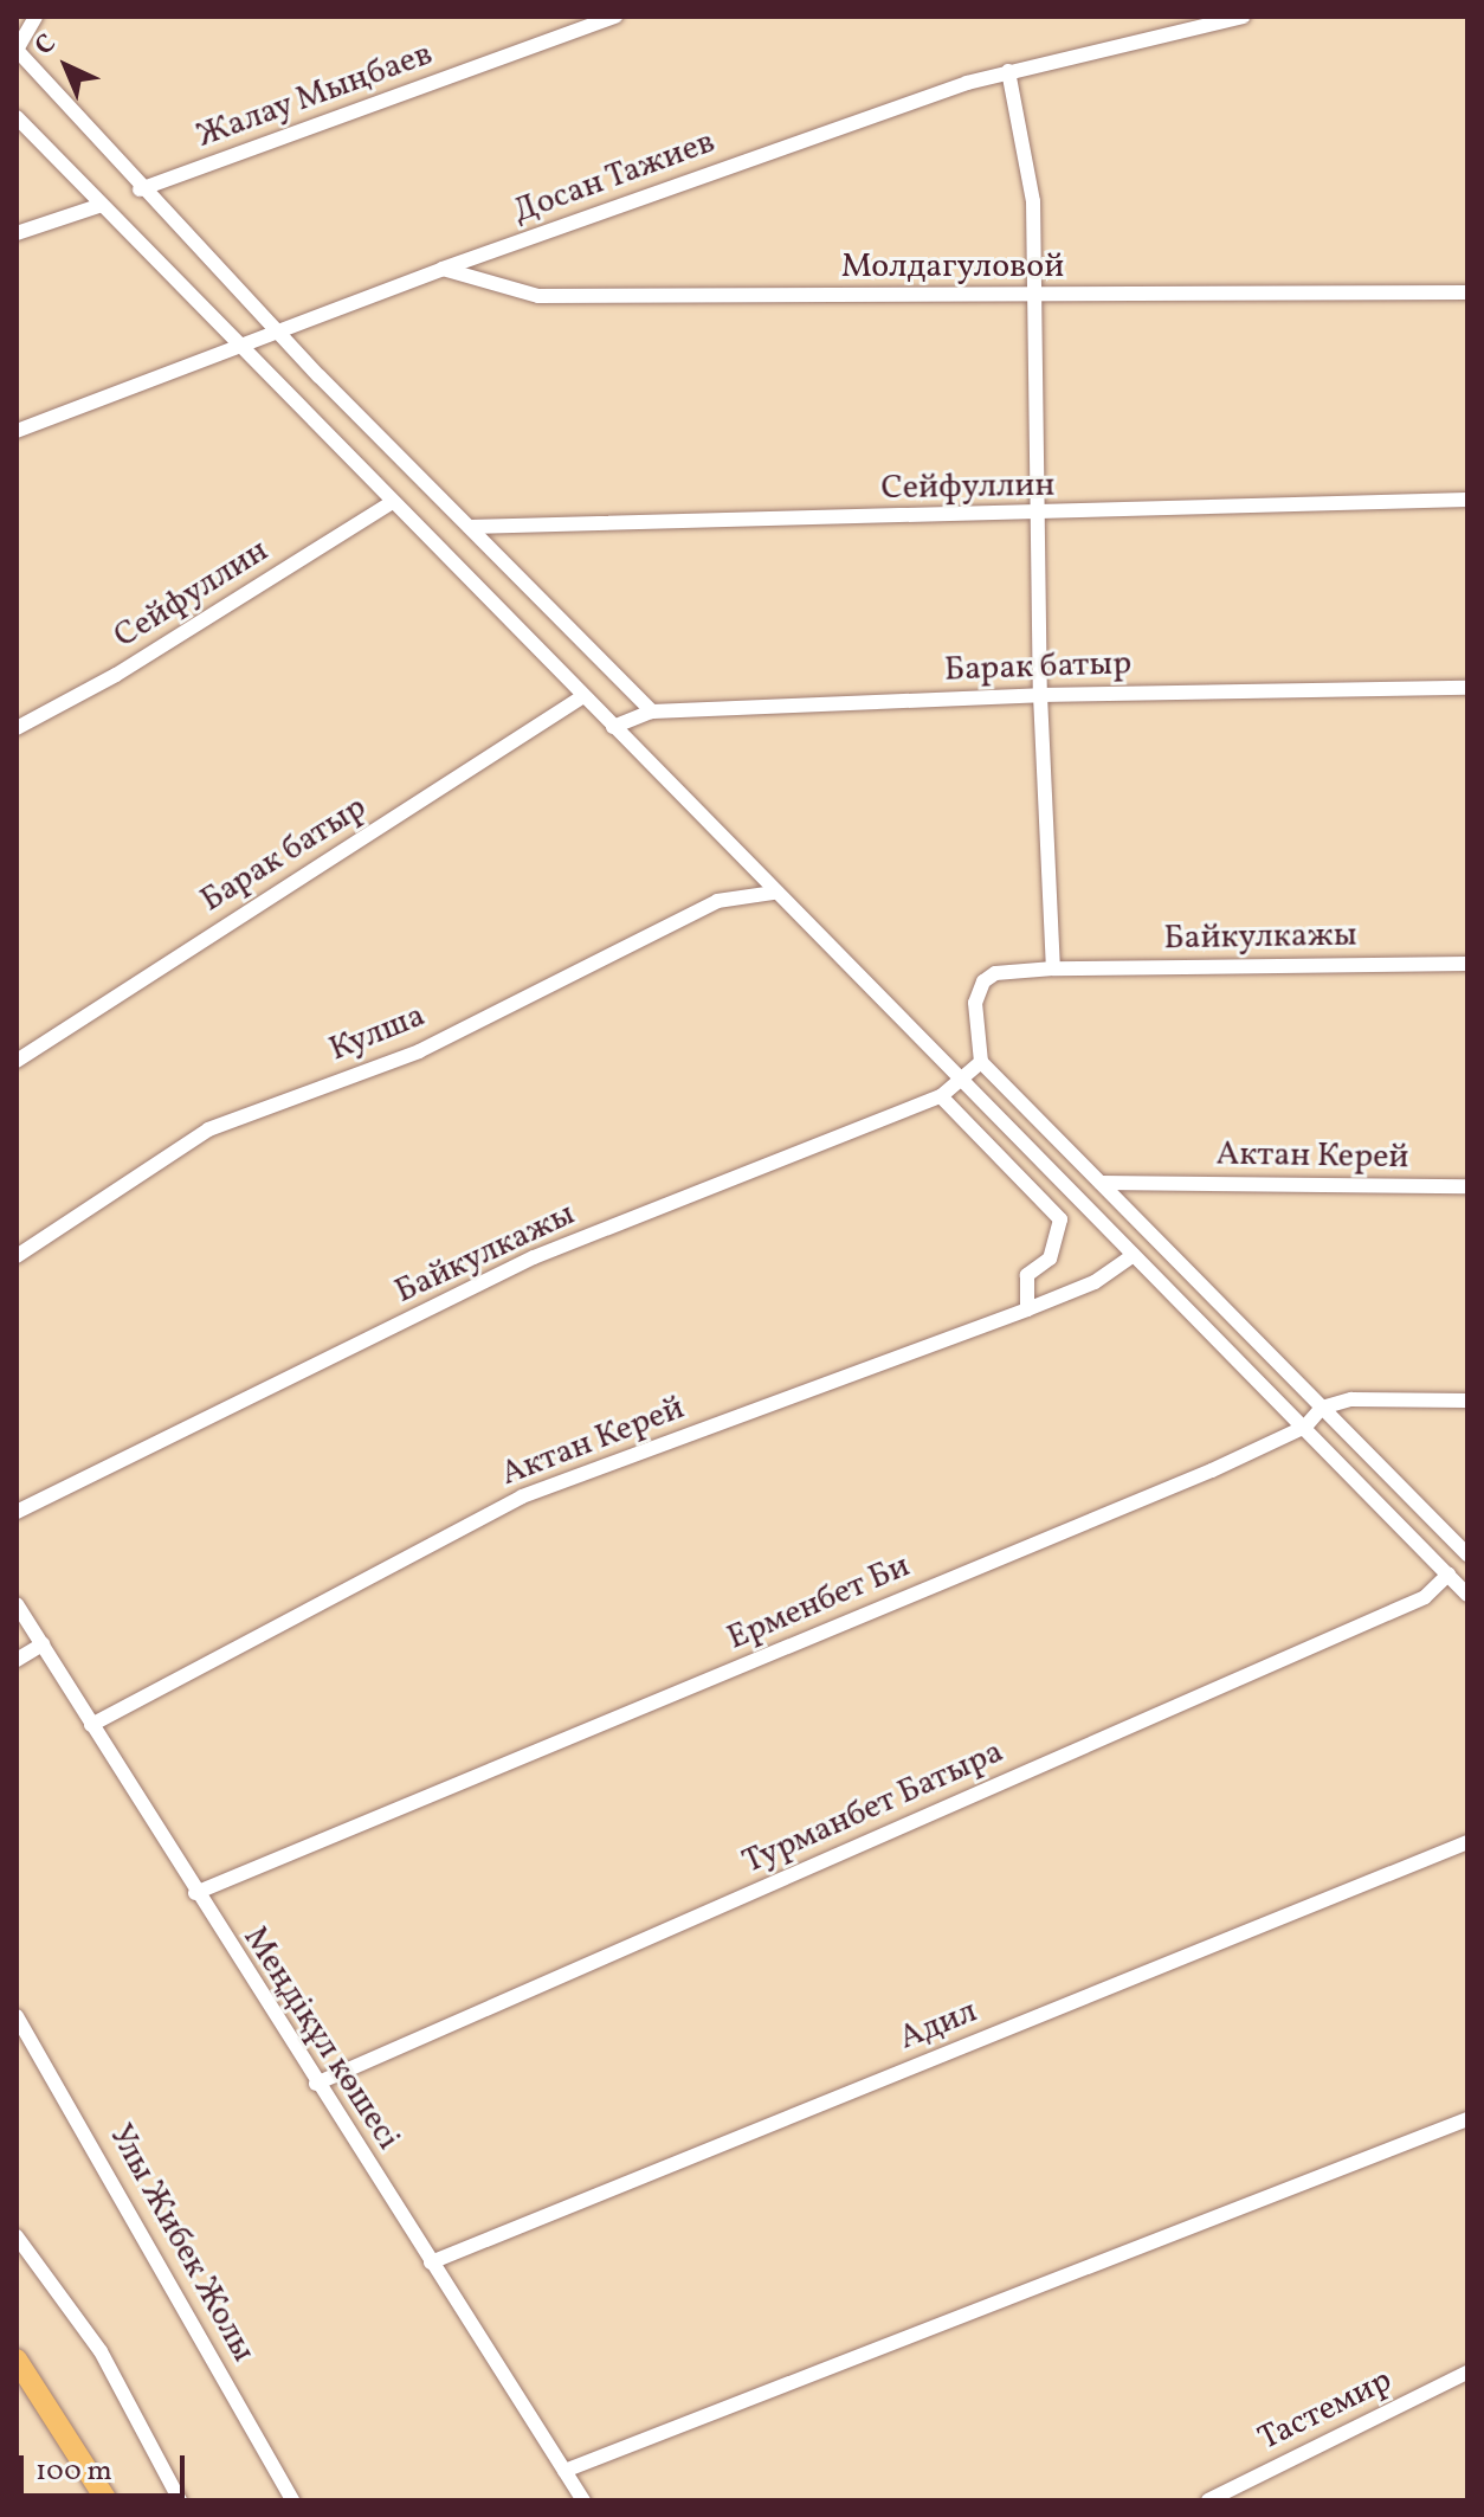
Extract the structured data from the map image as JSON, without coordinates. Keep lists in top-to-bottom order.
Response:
{
  "streets": {
    "street": [
      "Жалау Мыңбаев",
      "Досан Тажиев",
      "Молдагуловой",
      "Сейфуллин",
      "Барак батыр",
      "Байкулкажы",
      "Кулша",
      "Актан Керей",
      "Ерменбет Би",
      "Турманбет Батыра",
      "Адил",
      "Меңдіқұл көшесі",
      "Улы Жибек Жолы",
      "Тастемир"
    ]
  },
  "crossings": [
    ["Досан Тажиев", "Молдагуловой"],
    ["Актан Керей", "Меңдіқұл көшесі"],
    ["Ерменбет Би", "Меңдіқұл көшесі"],
    ["Турманбет Батыра", "Меңдіқұл көшесі"],
    ["Адил", "Меңдіқұл көшесі"]
  ],
  "scale_bar": "100 m",
  "north": "top left"
}
